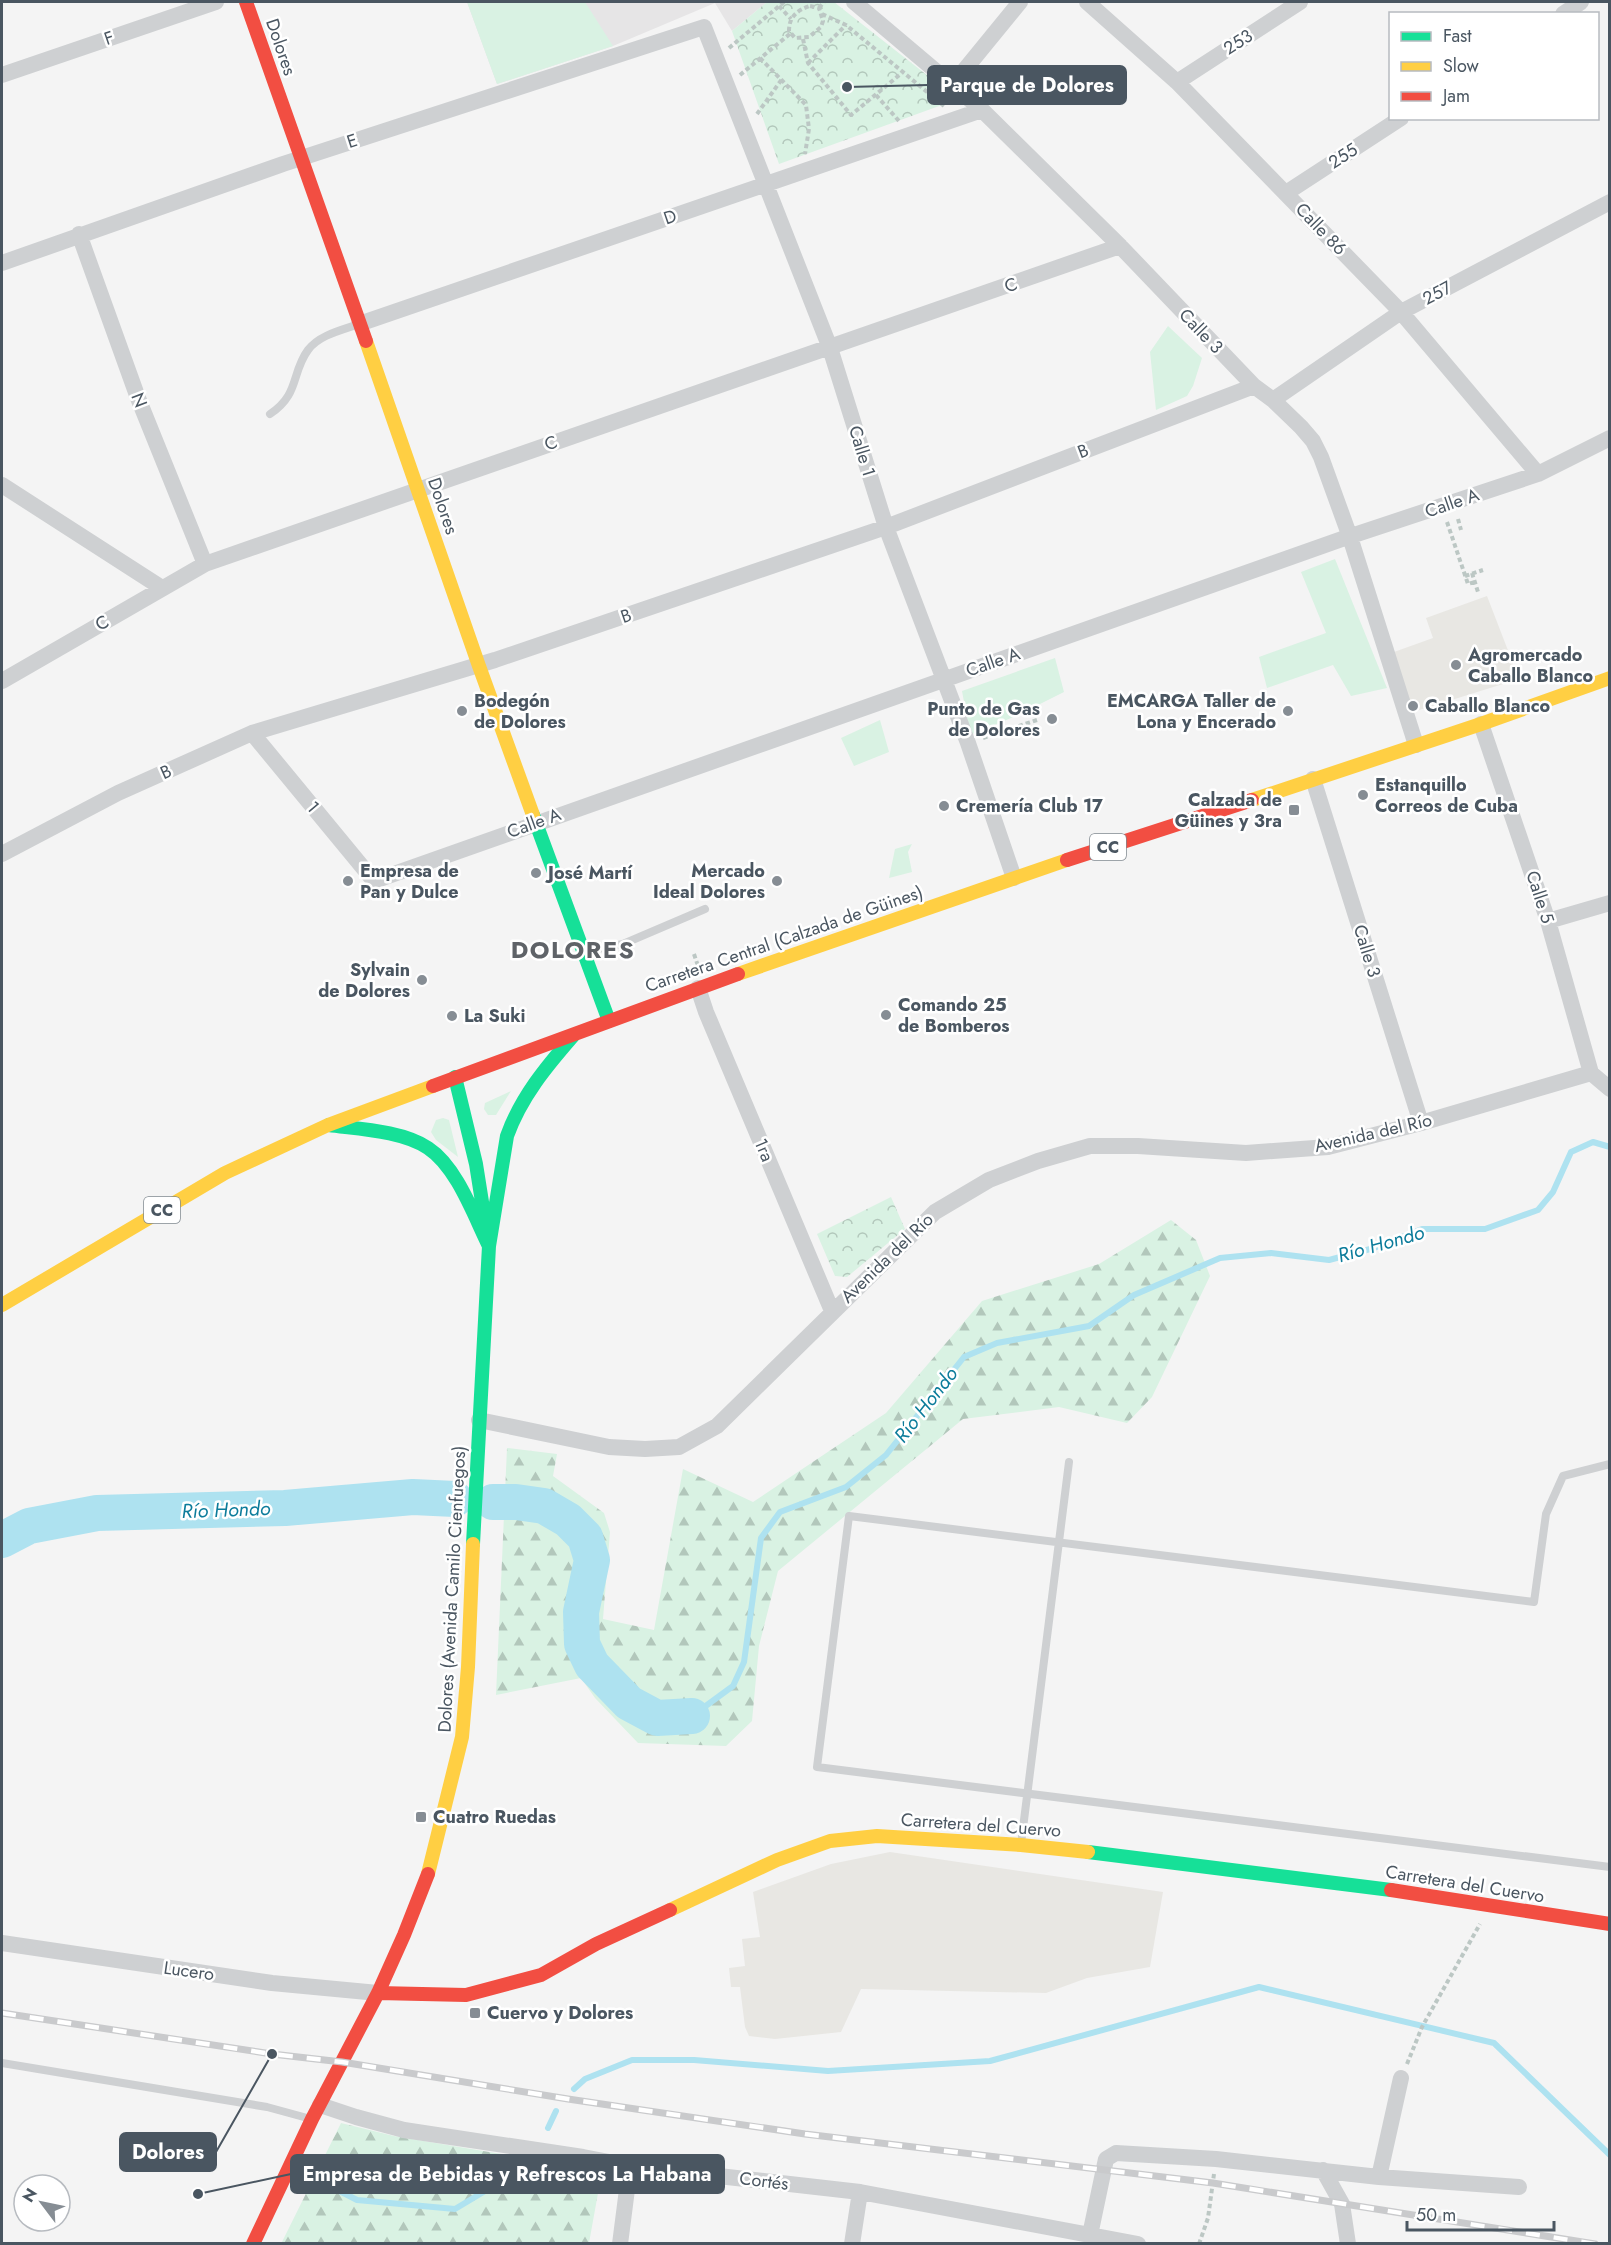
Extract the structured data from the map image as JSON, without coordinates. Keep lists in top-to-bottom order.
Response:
{
  "streets": {
    "main road": [
      "Dolores",
      "CC",
      "Carretera Central (Calzada de Güines)",
      "Dolores (Avenida Camilo Cienfuegos)",
      "Carretera del Cuervo"
    ],
    "street": [
      "F",
      "253",
      "E",
      "255",
      "D",
      "Calle 86",
      "C",
      "257",
      "Calle 3",
      "N",
      "Calle 1",
      "B",
      "Calle A",
      "1",
      "Calle 5",
      "Avenida del Río",
      "1ra",
      "Lucero",
      "Cortés"
    ]
  },
  "crossings": [
    ["253", "Calle 86"],
    ["Dolores", "E"],
    ["Dolores", "D"],
    ["Dolores", "C"],
    ["Dolores", "B"],
    ["Dolores", "Calle A"],
    ["Dolores", "Carretera Central (Calzada de Güines)"],
    ["E", "N"],
    ["E", "Calle 1"],
    ["255", "Calle 86"],
    ["D", "Calle 3"],
    ["D", "Calle 1"],
    ["Calle 86", "257"],
    ["Calle 86", "Calle A"],
    ["C", "Calle 3"],
    ["C", "N"],
    ["C", "Calle 1"],
    ["257", "Calle 3"],
    ["Calle 3", "B"],
    ["Calle 3", "Calle A"],
    ["Calle 3", "Carretera Central (Calzada de Güines)"],
    ["Calle 3", "Avenida del Río"],
    ["Calle 1", "B"],
    ["Calle 1", "Calle A"],
    ["Calle 1", "Carretera Central (Calzada de Güines)"],
    ["B", "1"],
    ["Calle A", "1"],
    ["Calle 5", "Carretera Central (Calzada de Güines)"],
    ["Calle 5", "Avenida del Río"],
    ["Carretera Central (Calzada de Güines)", "1ra"],
    ["Carretera Central (Calzada de Güines)", "Dolores (Avenida Camilo Cienfuegos)"],
    ["Avenida del Río", "1ra"],
    ["Avenida del Río", "Dolores (Avenida Camilo Cienfuegos)"],
    ["Dolores (Avenida Camilo Cienfuegos)", "Carretera del Cuervo"],
    ["Dolores (Avenida Camilo Cienfuegos)", "Lucero"],
    ["Dolores (Avenida Camilo Cienfuegos)", "Cortés"],
    ["Carretera del Cuervo", "Lucero"]
  ],
  "districts": ["DOLORES"],
  "water": ["Río Hondo"],
  "places": {
    "other": [
      "Parque de Dolores",
      "Agromercado Caballo Blanco",
      "Caballo Blanco",
      "Bodegón de Dolores",
      "EMCARGA Taller de Lona y Encerado",
      "Punto de Gas de Dolores",
      "Estanquillo Correos de Cuba",
      "Cremería Club 17",
      "José Martí",
      "Empresa de Pan y Dulce",
      "Mercado Ideal Dolores",
      "Sylvain de Dolores",
      "Comando 25 de Bomberos",
      "La Suki",
      "Dolores",
      "Empresa de Bebidas y Refrescos La Habana"
    ],
    "transit": ["Calzada de Güines y 3ra", "Cuatro Ruedas", "Cuervo y Dolores"]
  },
  "legend": ["Fast", "Slow", "Jam"],
  "scale_bar": "50 m",
  "north": "top left"
}
